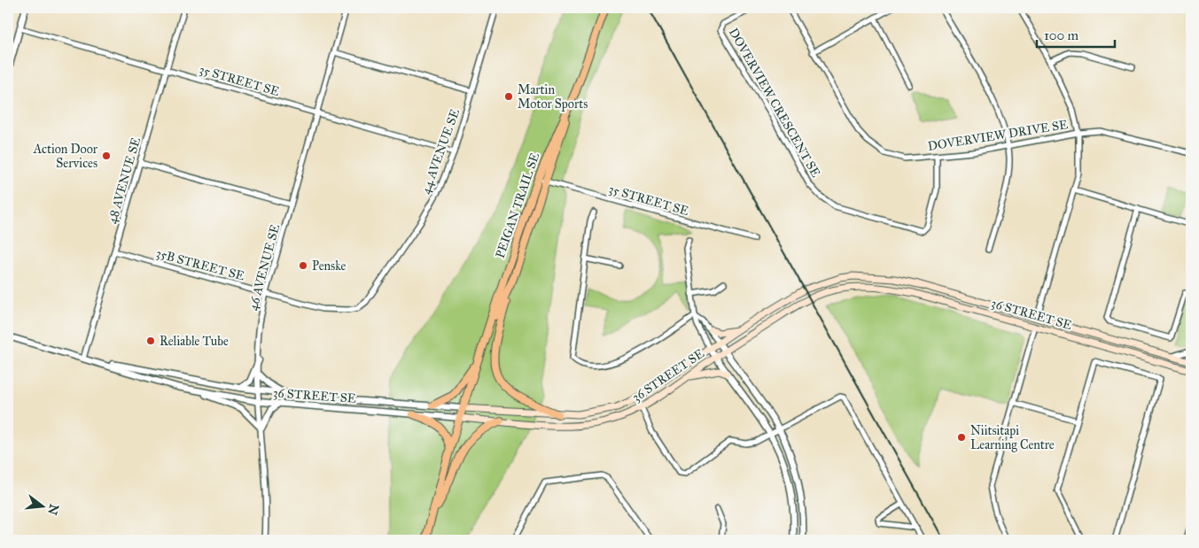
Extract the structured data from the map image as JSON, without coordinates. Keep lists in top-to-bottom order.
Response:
{
  "streets": {
    "main road": ["PEIGAN TRAIL SE", "36 STREET SE"],
    "street": [
      "35 STREET SE",
      "DOVERVIEW CRESCENT SE",
      "DOVERVIEW DRIVE SE",
      "44 AVENUE SE",
      "48 AVENUE SE",
      "35B STREET SE",
      "46 AVENUE SE"
    ]
  },
  "crossings": [
    ["35 STREET SE", "44 AVENUE SE"],
    ["35 STREET SE", "48 AVENUE SE"],
    ["35 STREET SE", "PEIGAN TRAIL SE"],
    ["35 STREET SE", "46 AVENUE SE"],
    ["DOVERVIEW CRESCENT SE", "DOVERVIEW DRIVE SE"],
    ["44 AVENUE SE", "35B STREET SE"],
    ["48 AVENUE SE", "35B STREET SE"],
    ["48 AVENUE SE", "36 STREET SE"],
    ["PEIGAN TRAIL SE", "36 STREET SE"],
    ["35B STREET SE", "46 AVENUE SE"],
    ["46 AVENUE SE", "36 STREET SE"]
  ],
  "places": [
    "Martin Motor Sports",
    "Action Door Services",
    "Penske",
    "Reliable Tube",
    "Niitsitapi Learning Centre"
  ],
  "scale_bar": "100 m",
  "north": "right"
}
